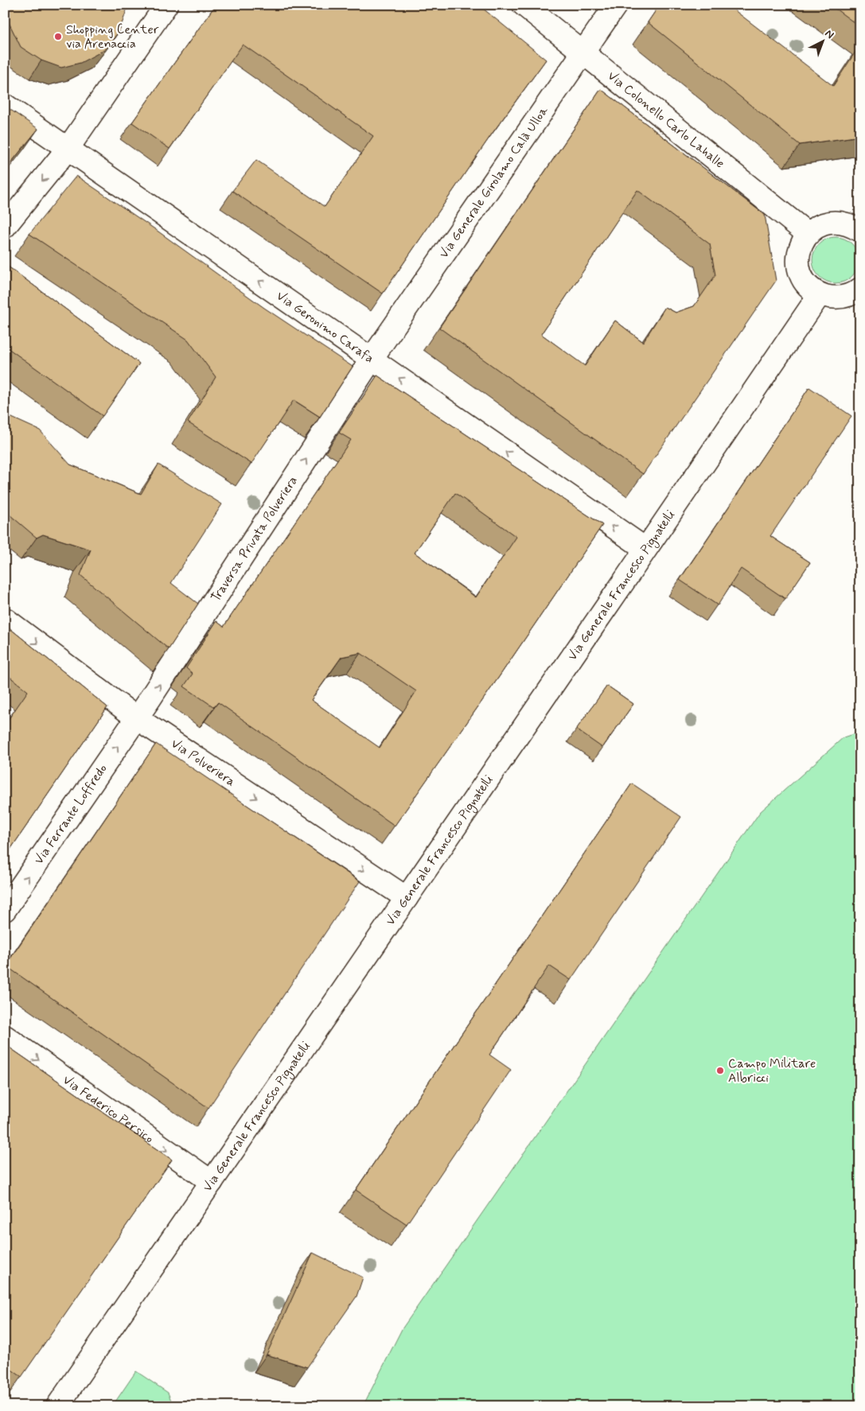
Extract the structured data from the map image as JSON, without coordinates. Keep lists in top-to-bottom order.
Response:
{
  "streets": {
    "street": [
      "Via Colonello Carlo Lahalle",
      "Via Generale Girolamo Calà Ulloa",
      "Via Geronimo Carafa",
      "Traversa Privata Polveriera",
      "Via Generale Francesco Pignatelli",
      "Via Polveriera",
      "Via Ferrante Loffredo",
      "Via Federico Persico"
    ]
  },
  "crossings": [
    ["Via Colonello Carlo Lahalle", "Via Generale Girolamo Calà Ulloa"],
    ["Via Generale Girolamo Calà Ulloa", "Via Geronimo Carafa"],
    ["Via Generale Girolamo Calà Ulloa", "Traversa Privata Polveriera"],
    ["Via Geronimo Carafa", "Traversa Privata Polveriera"],
    ["Via Geronimo Carafa", "Via Generale Francesco Pignatelli"],
    ["Traversa Privata Polveriera", "Via Polveriera"],
    ["Traversa Privata Polveriera", "Via Ferrante Loffredo"],
    ["Via Generale Francesco Pignatelli", "Via Polveriera"],
    ["Via Generale Francesco Pignatelli", "Via Federico Persico"],
    ["Via Polveriera", "Via Ferrante Loffredo"]
  ],
  "one_way": [
    "Via Geronimo Carafa",
    "Traversa Privata Polveriera",
    "Via Polveriera",
    "Via Ferrante Loffredo",
    "Via Federico Persico"
  ],
  "places": ["Shopping Center via Arenaccia", "Campo Militare Albricci"],
  "north": "top right"
}
